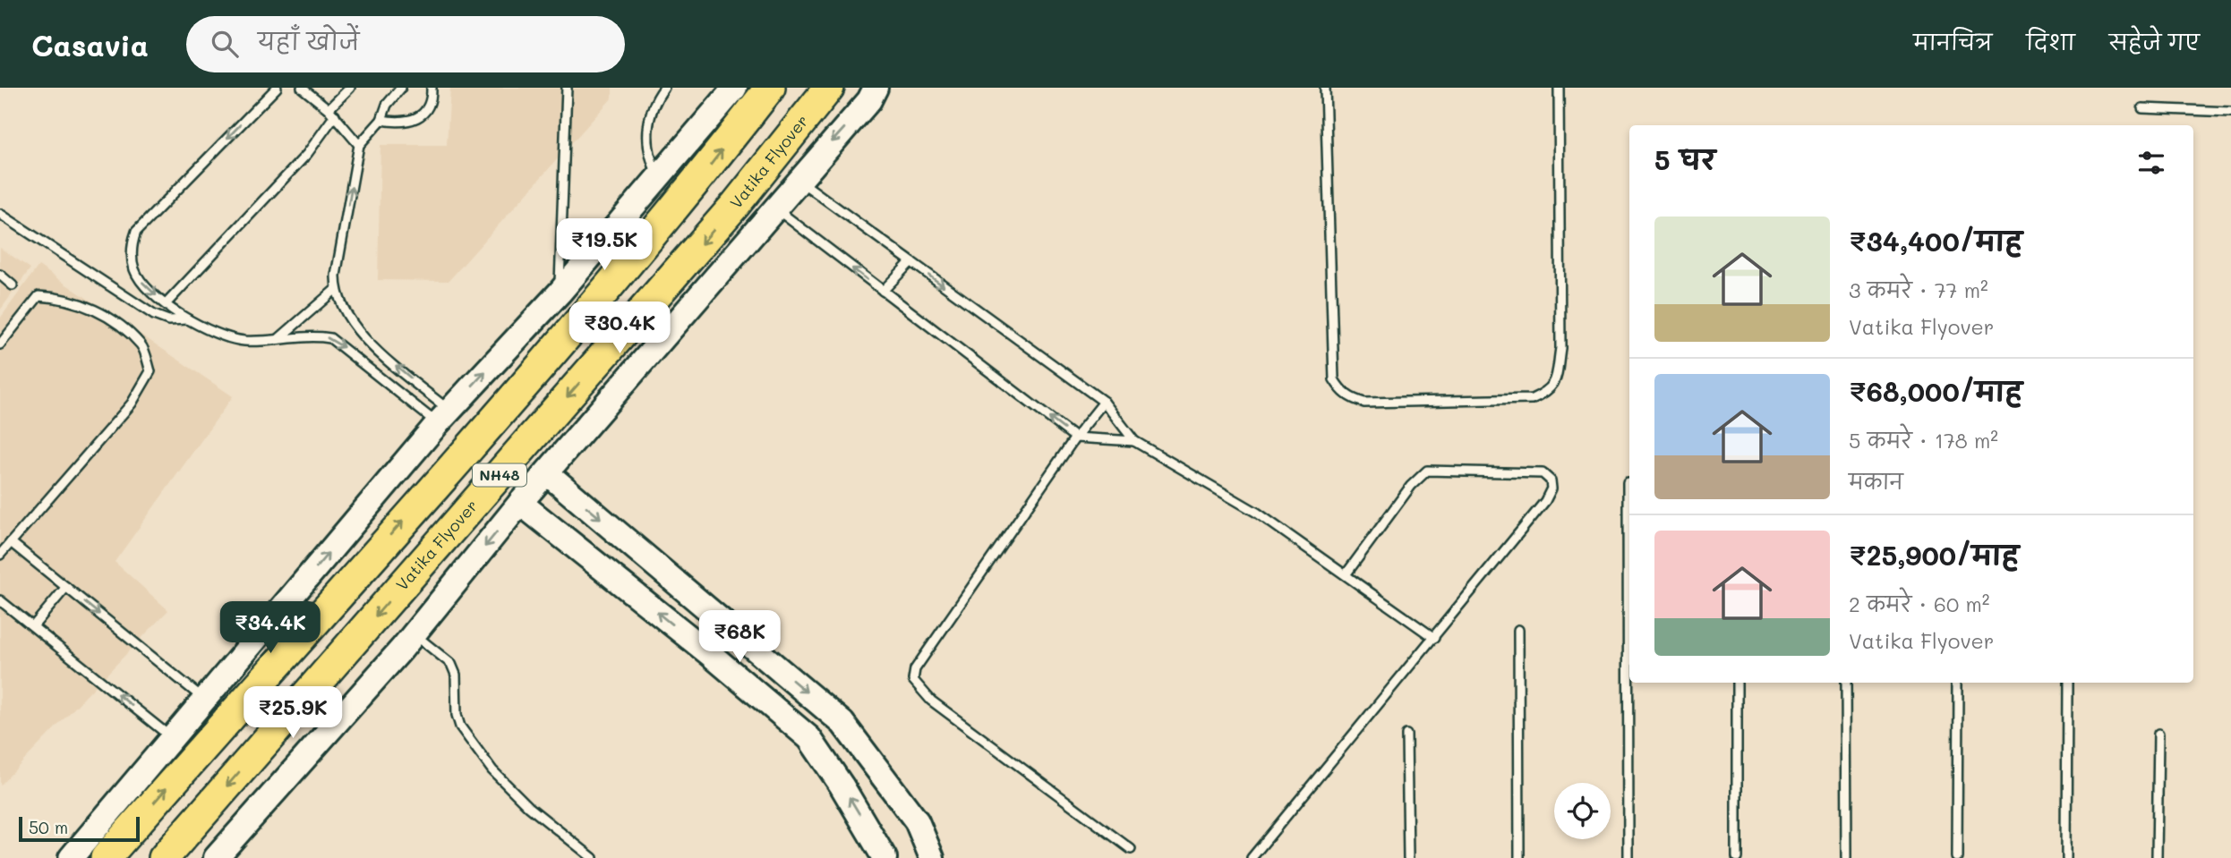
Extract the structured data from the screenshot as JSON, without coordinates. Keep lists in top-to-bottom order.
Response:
{
  "streets": {
    "highway": ["Vatika Flyover", "NH48"]
  },
  "scale_bar": "50 m",
  "page": {
    "header": "Casavia",
    "search": "यहाँ खोजें",
    "nav": ["मानचित्र", "दिशा", "सहेजे गए"],
    "heading": "5 घर",
    "list": [
      {
        "name": "₹34,400/माह",
        "note": "3 कमरे · 77 m² · Vatika Flyover"
      },
      {
        "name": "₹68,000/माह",
        "note": "5 कमरे · 178 m² · मकान"
      },
      {
        "name": "₹25,900/माह",
        "note": "2 कमरे · 60 m² · Vatika Flyover"
      }
    ],
    "price": [
      "₹19.5K",
      "₹30.4K",
      "₹34.4K",
      "₹68K",
      "₹25.9K"
    ],
    "scale": "50 m"
  }
}
